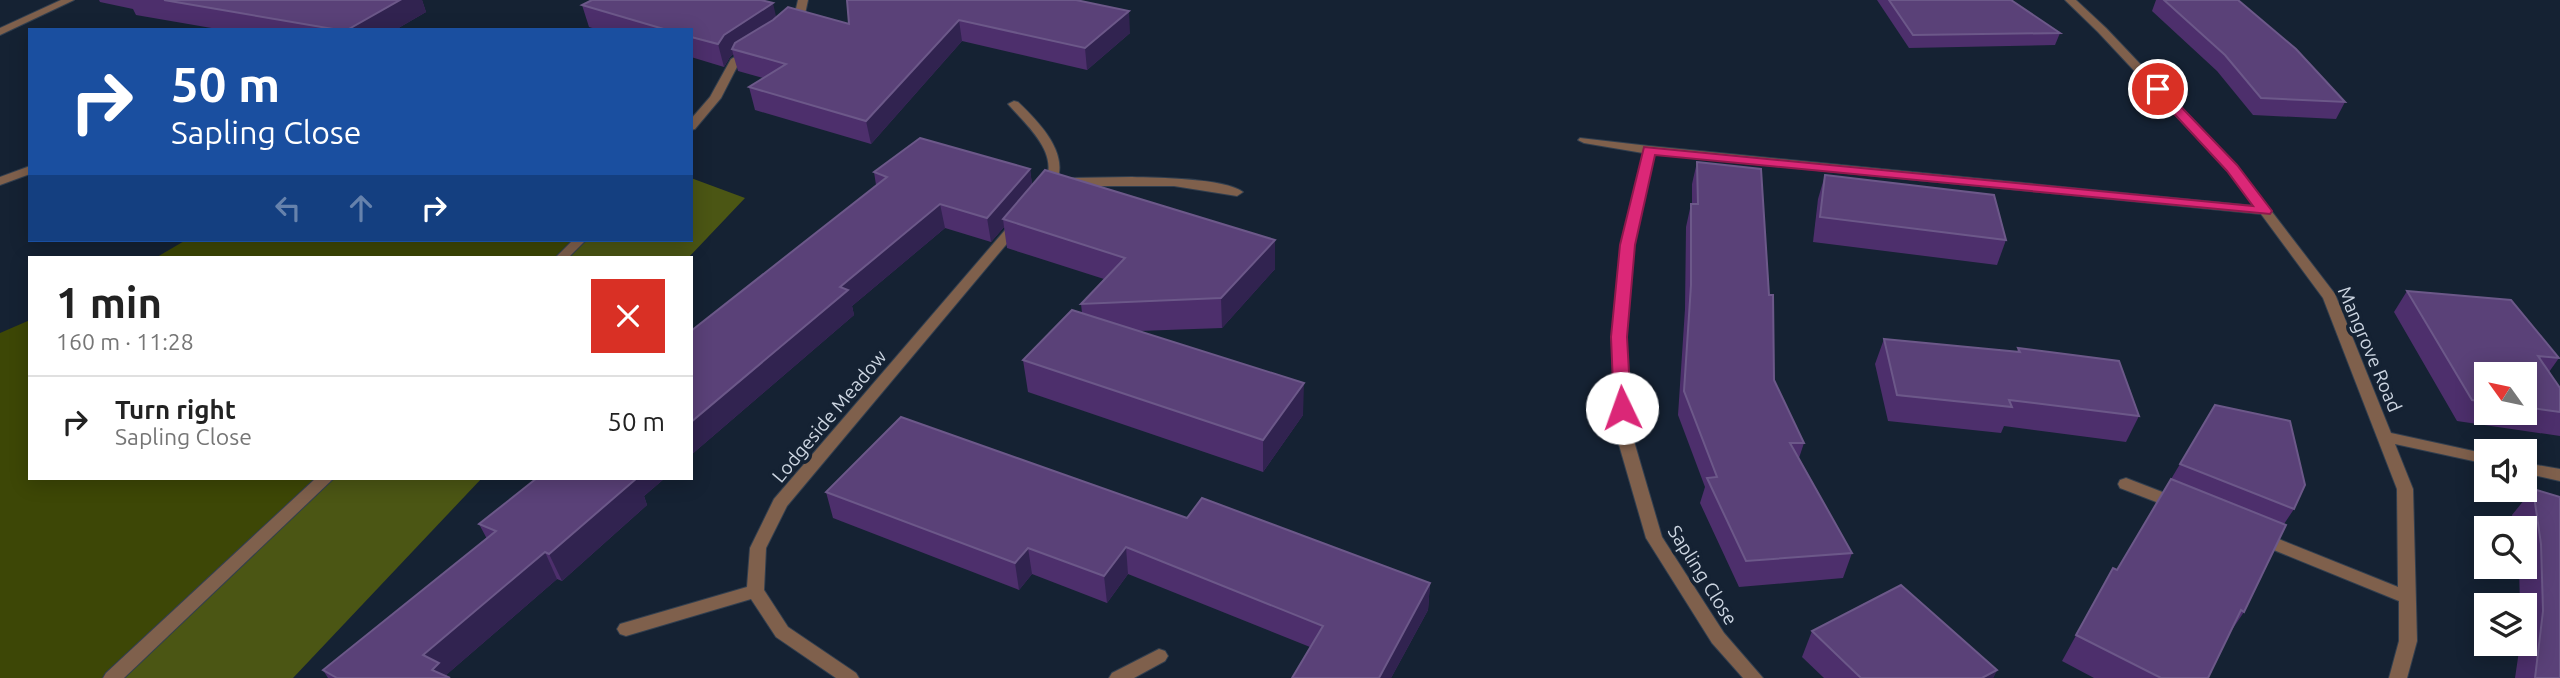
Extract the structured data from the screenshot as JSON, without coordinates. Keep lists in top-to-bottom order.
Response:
{
  "streets": {
    "street": ["Mangrove Road", "Lodgeside Meadow", "Sapling Close"]
  },
  "north": "top left",
  "page": {
    "turn": ["50 m", "Sapling Close"],
    "heading": ["1 min", "160 m · 11:28"],
    "list": [
      {
        "name": "Turn right",
        "note": "Sapling Close",
        "value": "50 m"
      }
    ]
  }
}
